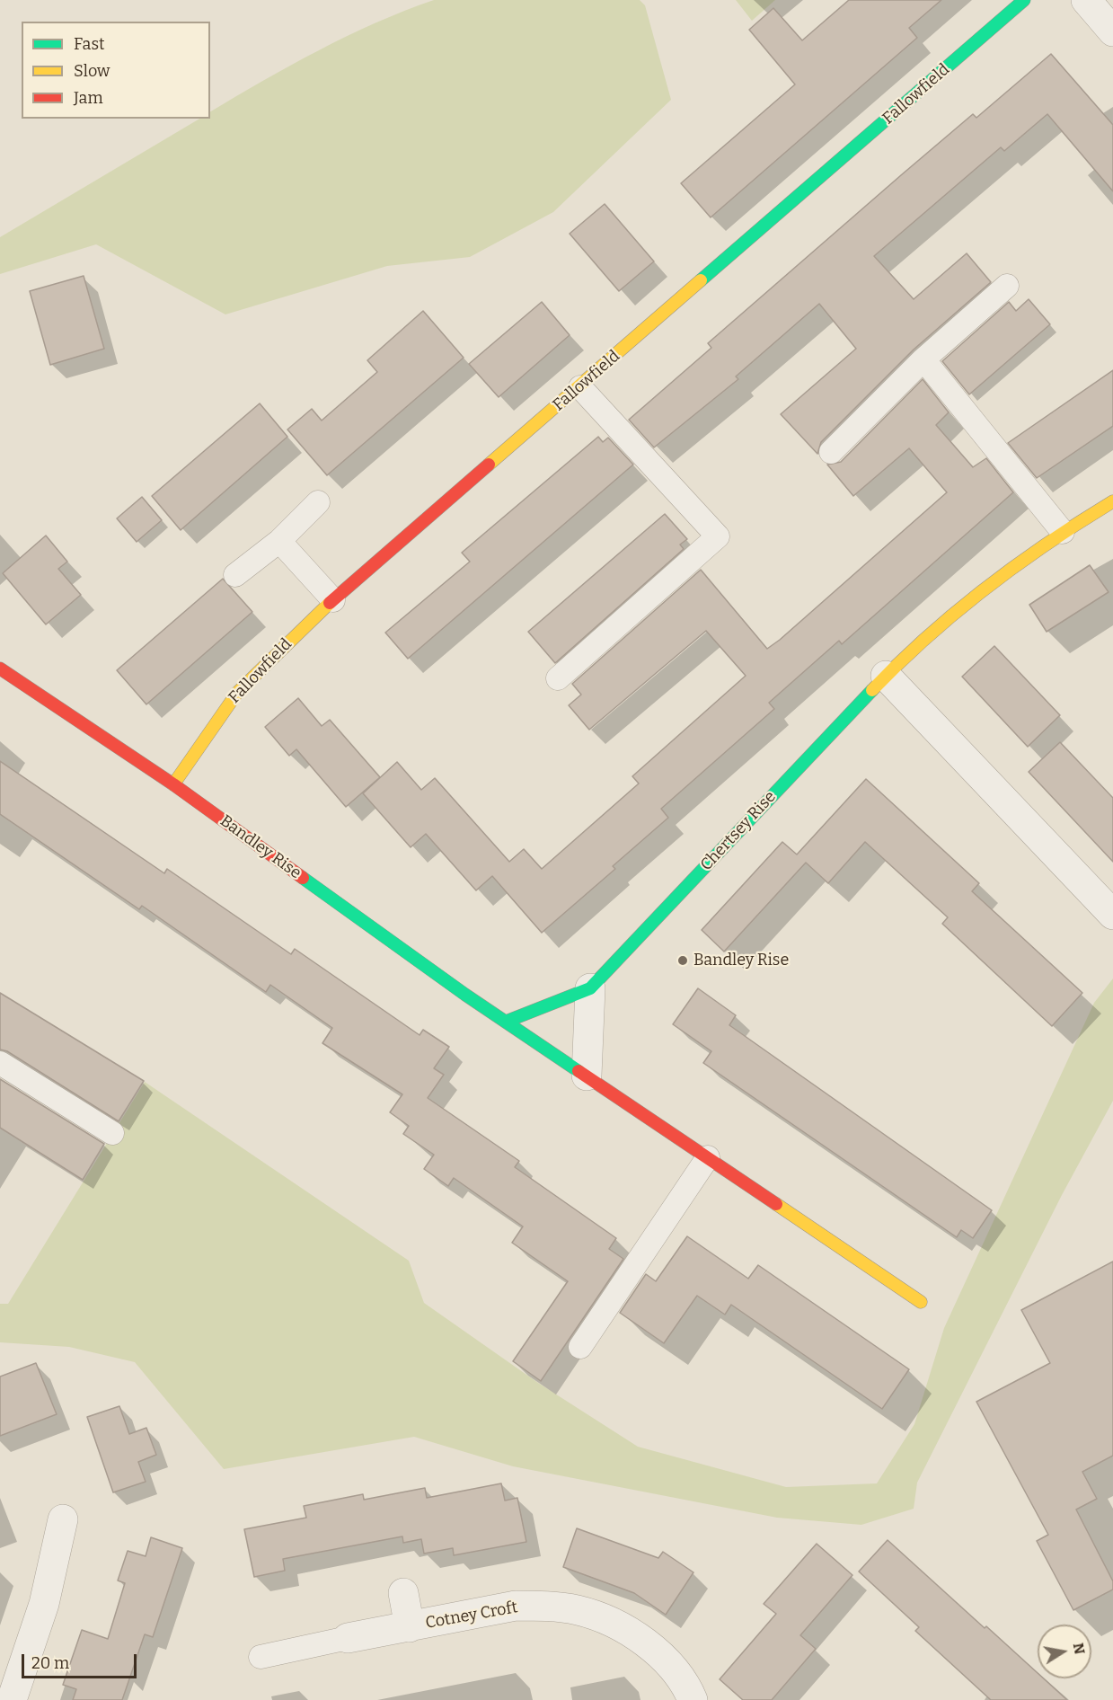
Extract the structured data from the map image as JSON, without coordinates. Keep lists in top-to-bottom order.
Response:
{
  "streets": {
    "street": [
      "Fallowfield",
      "Chertsey Rise",
      "Bandley Rise",
      "Cotney Croft"
    ]
  },
  "crossings": [
    ["Fallowfield", "Bandley Rise"],
    ["Chertsey Rise", "Bandley Rise"]
  ],
  "places": ["Bandley Rise"],
  "legend": ["Fast", "Slow", "Jam"],
  "scale_bar": "20 m",
  "north": "right"
}
